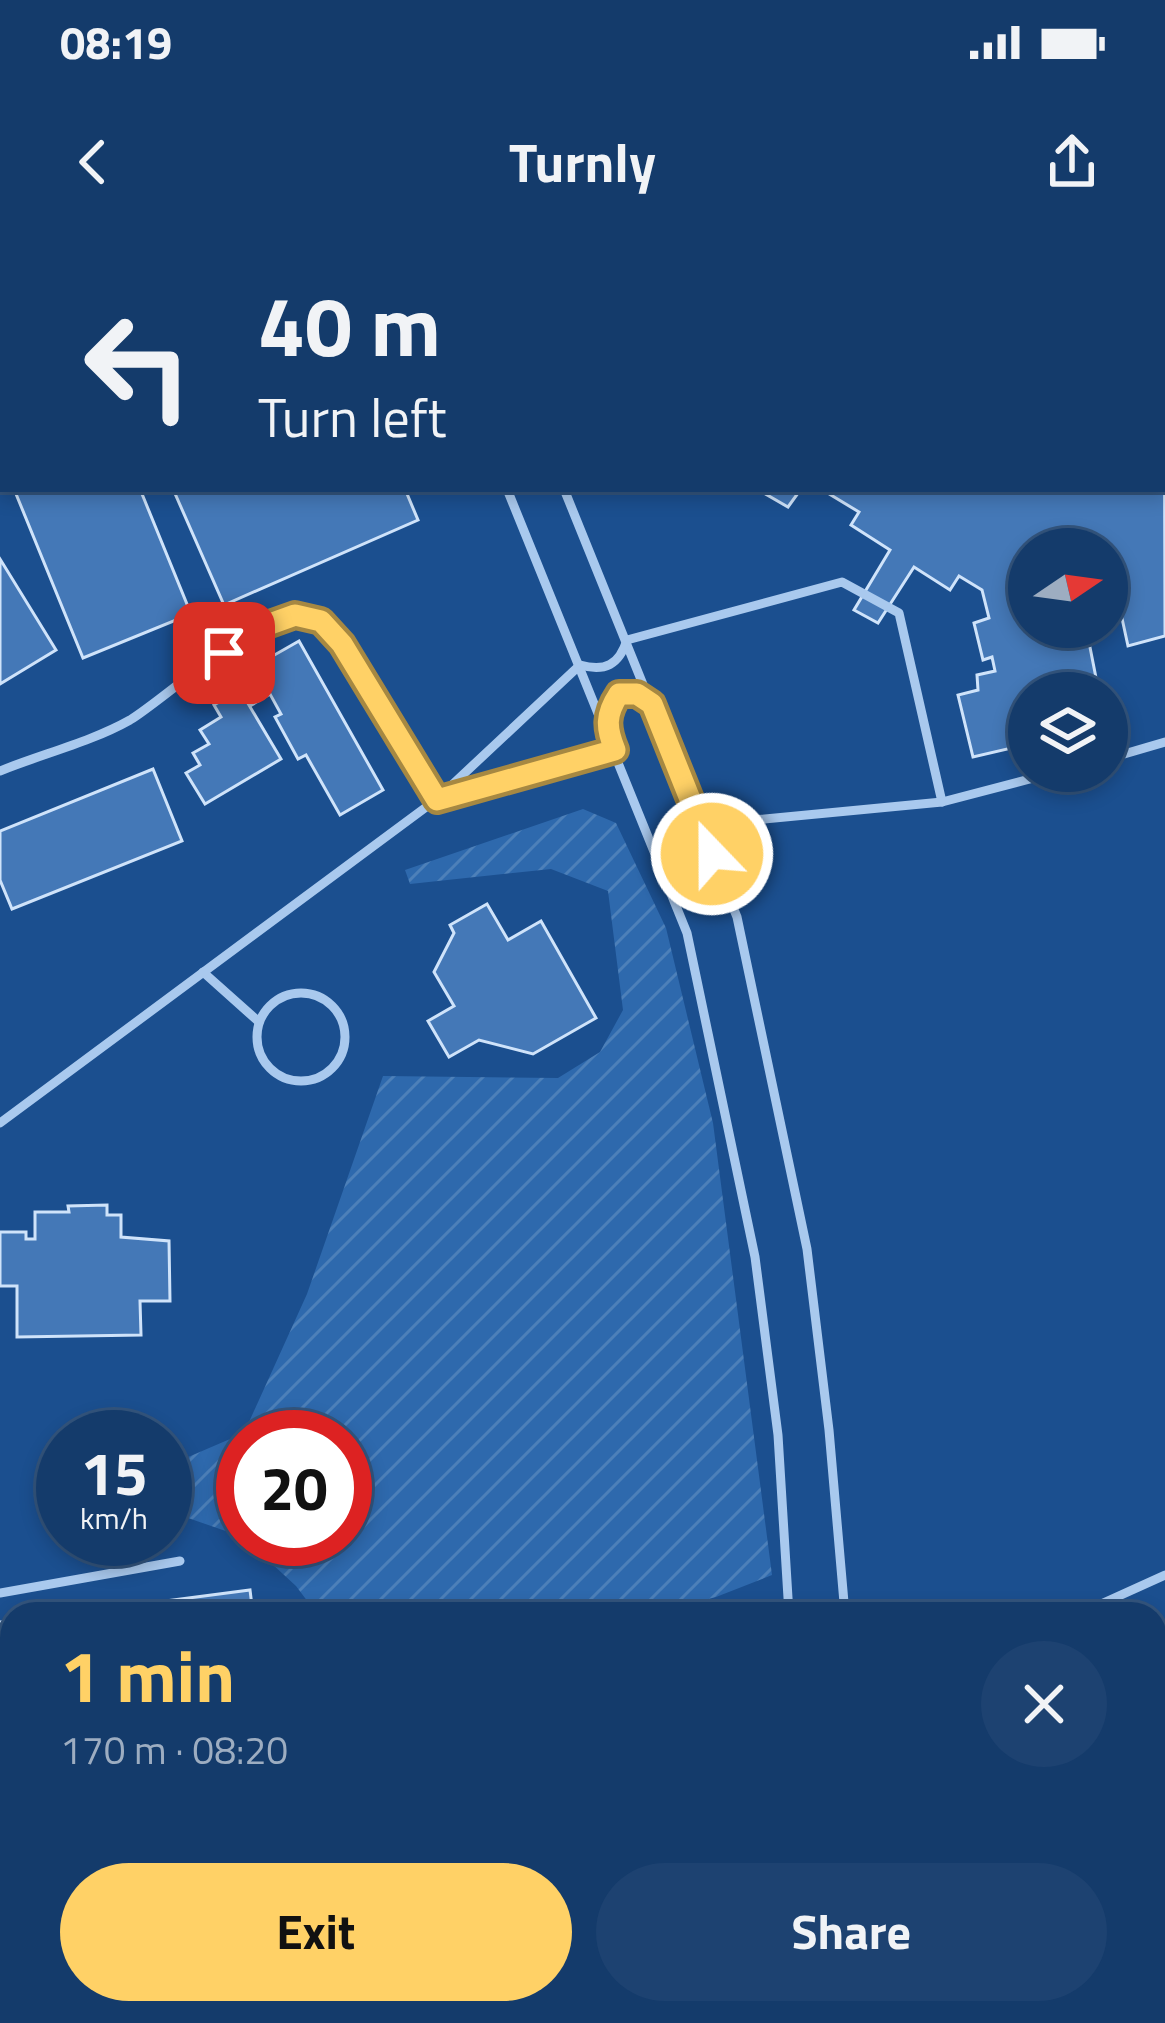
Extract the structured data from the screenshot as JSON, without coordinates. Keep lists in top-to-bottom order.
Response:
{
  "north": "right",
  "page": {
    "status": "08:19",
    "header": "Turnly",
    "turn": ["40 m", "Turn left"],
    "speed": "15 km/h",
    "limit": "20",
    "heading": ["1 min", "170 m · 08:20"],
    "buttons": ["Exit", "Share"]
  }
}
